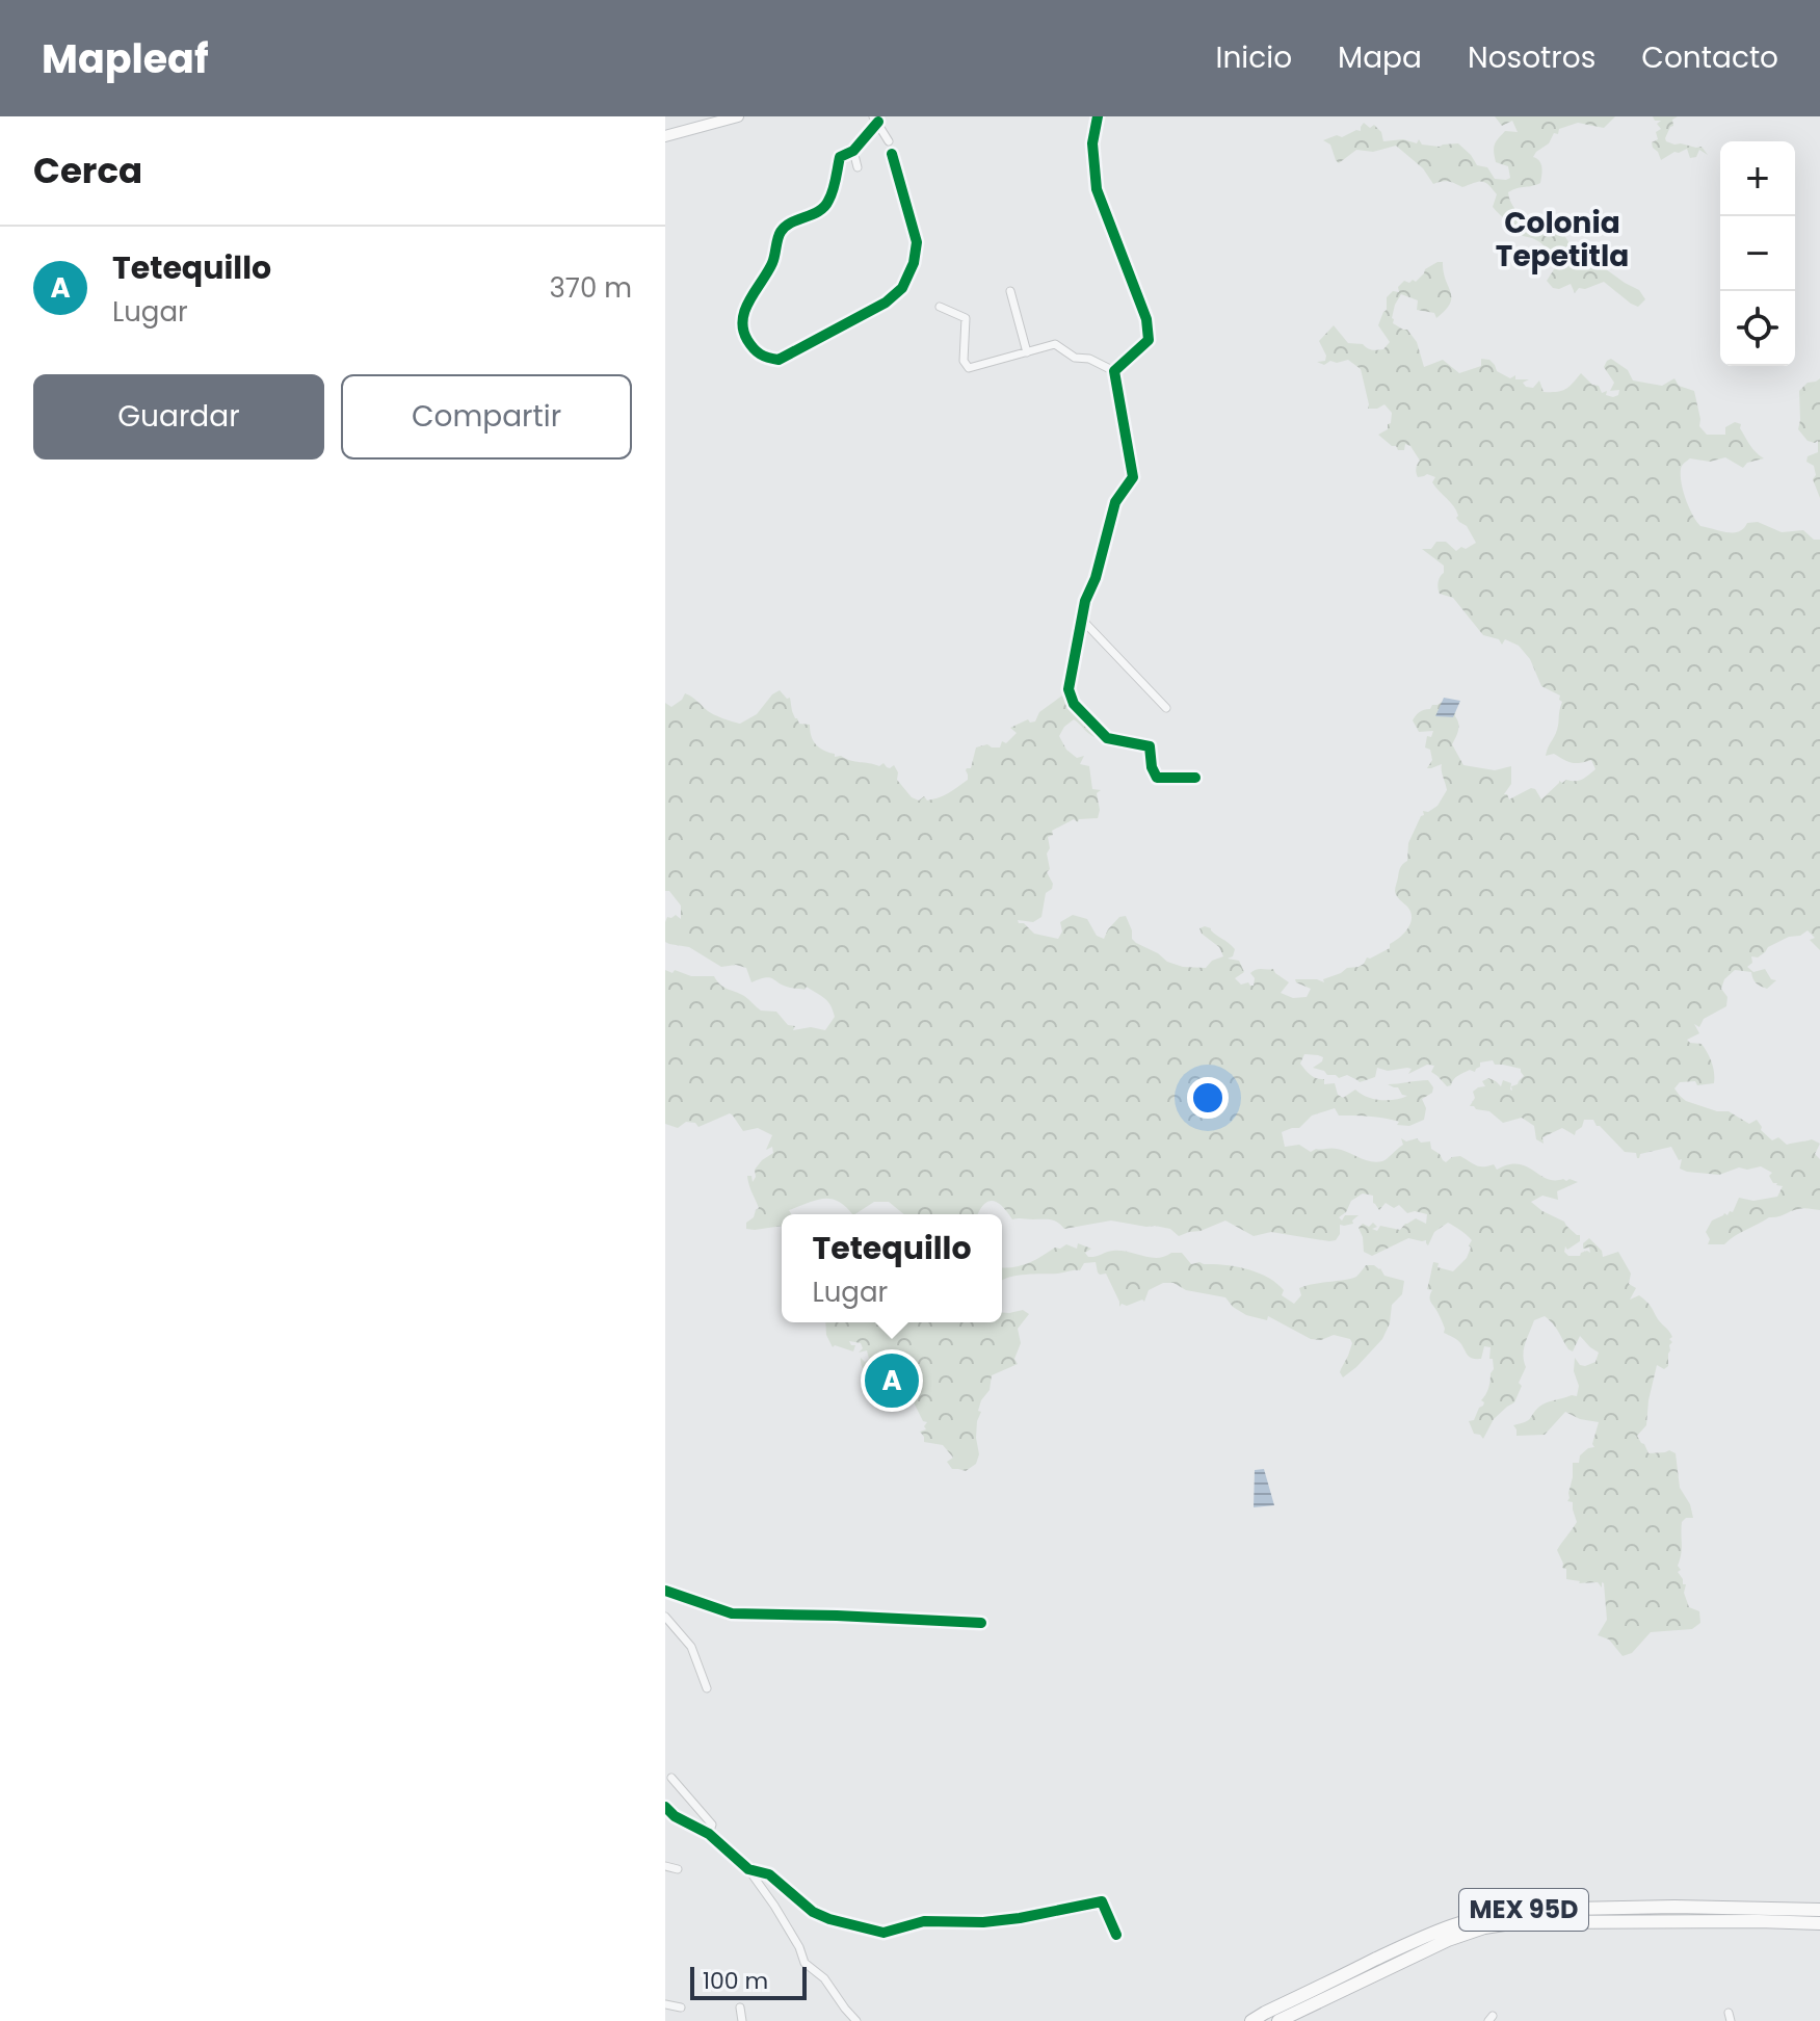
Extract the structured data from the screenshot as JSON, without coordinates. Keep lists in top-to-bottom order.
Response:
{
  "streets": {
    "highway": ["MEX 95D"]
  },
  "districts": ["Colonia Tepetitla"],
  "scale_bar": "100 m",
  "page": {
    "header": "Mapleaf",
    "nav": [
      "Inicio",
      "Mapa",
      "Nosotros",
      "Contacto"
    ],
    "heading": "Cerca",
    "map_buttons": ["+", "−"],
    "list": [
      {
        "mark": "A",
        "name": "Tetequillo",
        "note": "Lugar",
        "value": "370 m"
      }
    ],
    "buttons": ["Guardar", "Compartir"],
    "popup": ["Tetequillo", "Lugar"],
    "pins": "A",
    "scale": "100 m"
  }
}
